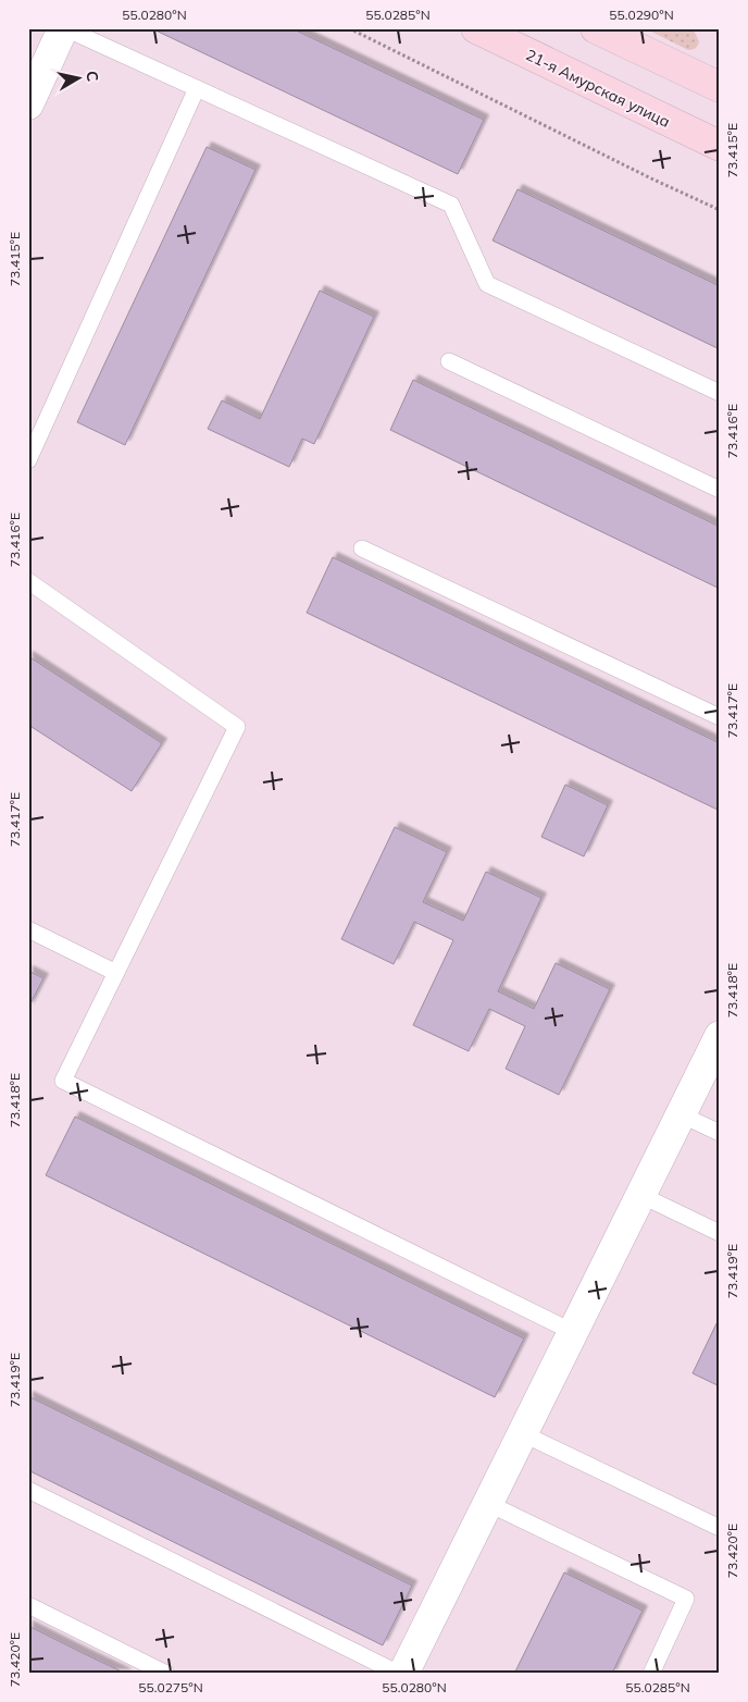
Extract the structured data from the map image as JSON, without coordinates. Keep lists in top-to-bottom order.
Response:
{
  "streets": {
    "main road": ["21-я Амурская улица"]
  },
  "north": "right",
  "coordinates": [
    "55.0280°N",
    "55.0285°N",
    "55.0290°N",
    "73.415°E",
    "73.416°E",
    "73.417°E",
    "73.418°E",
    "73.419°E",
    "73.420°E",
    "55.0275°N"
  ]
}
